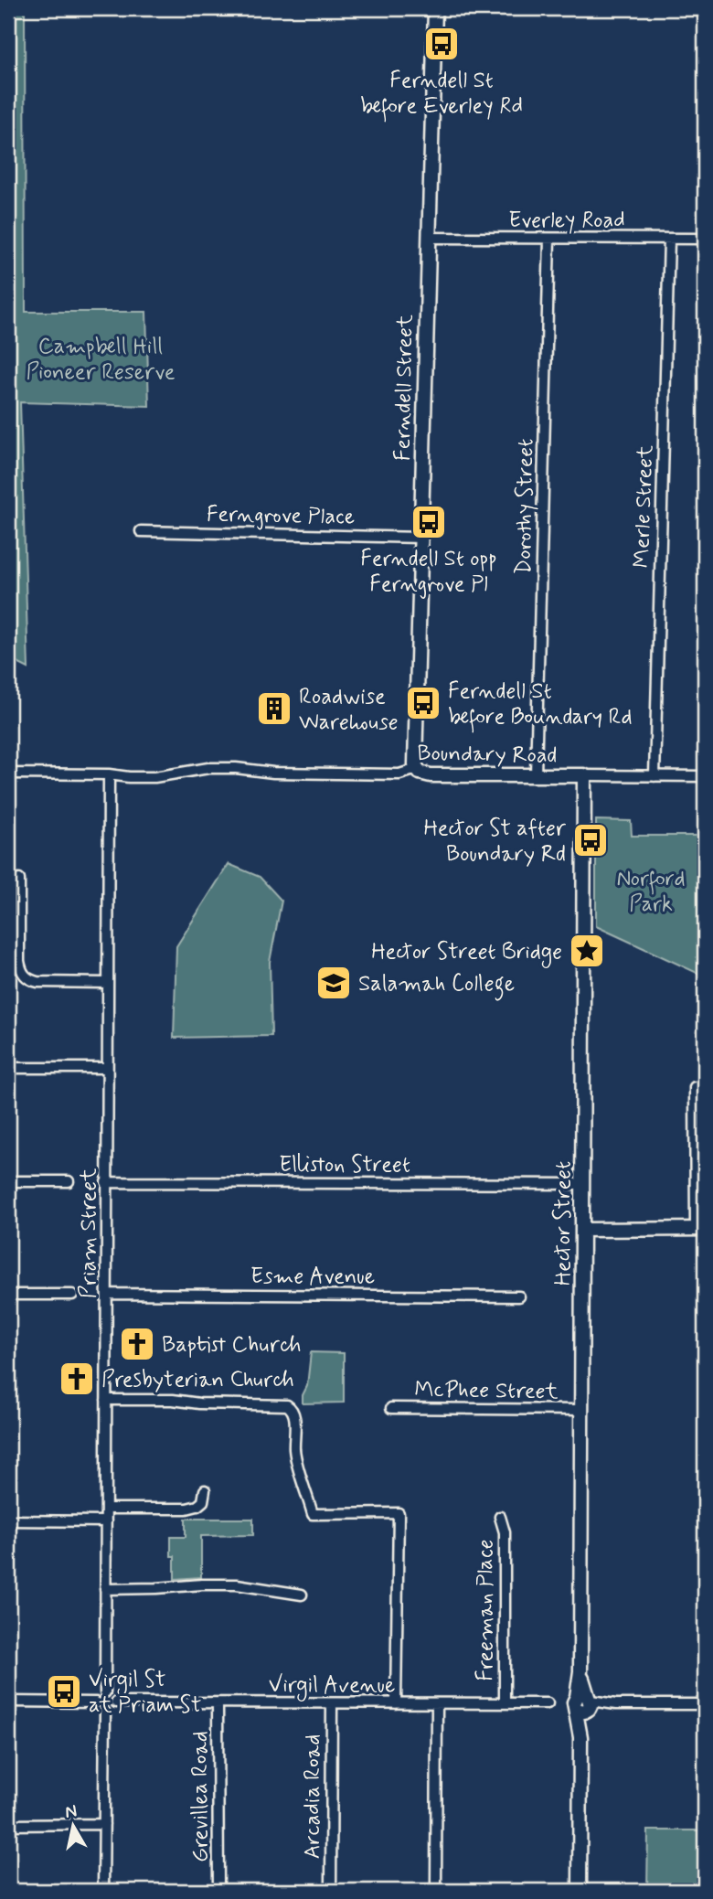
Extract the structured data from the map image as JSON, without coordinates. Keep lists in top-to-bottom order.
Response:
{
  "streets": {
    "main road": ["Ferndell Street", "Boundary Road", "Hector Street"],
    "street": [
      "Everley Road",
      "Dorothy Street",
      "Merle Street",
      "Ferngrove Place",
      "Elliston Street",
      "Priam Street",
      "Esme Avenue",
      "McPhee Street",
      "Freeman Place",
      "Virgil Avenue",
      "Grevillea Road",
      "Arcadia Road"
    ]
  },
  "crossings": [
    ["Everley Road", "Ferndell Street"],
    ["Everley Road", "Dorothy Street"],
    ["Everley Road", "Merle Street"],
    ["Ferndell Street", "Ferngrove Place"],
    ["Ferndell Street", "Boundary Road"],
    ["Dorothy Street", "Boundary Road"],
    ["Merle Street", "Boundary Road"],
    ["Boundary Road", "Hector Street"],
    ["Boundary Road", "Priam Street"],
    ["Elliston Street", "Hector Street"],
    ["Elliston Street", "Priam Street"],
    ["Hector Street", "McPhee Street"],
    ["Priam Street", "Esme Avenue"],
    ["Priam Street", "Virgil Avenue"],
    ["Freeman Place", "Virgil Avenue"],
    ["Virgil Avenue", "Grevillea Road"],
    ["Virgil Avenue", "Arcadia Road"]
  ],
  "parks": ["Campbell Hill Pioneer Reserve", "Norford Park"],
  "places": {
    "bus stop": [
      "Ferndell St before Everley Rd",
      "Ferndell St opp Ferngrove Pl",
      "Ferndell St before Boundary Rd",
      "Hector St after Boundary Rd",
      "Virgil St at Priam St"
    ],
    "building": ["Roadwise Warehouse"],
    "place": ["Hector Street Bridge"],
    "school or university": ["Salamah College"],
    "church": ["Baptist Church", "Presbyterian Church"]
  },
  "north": "top"
}
